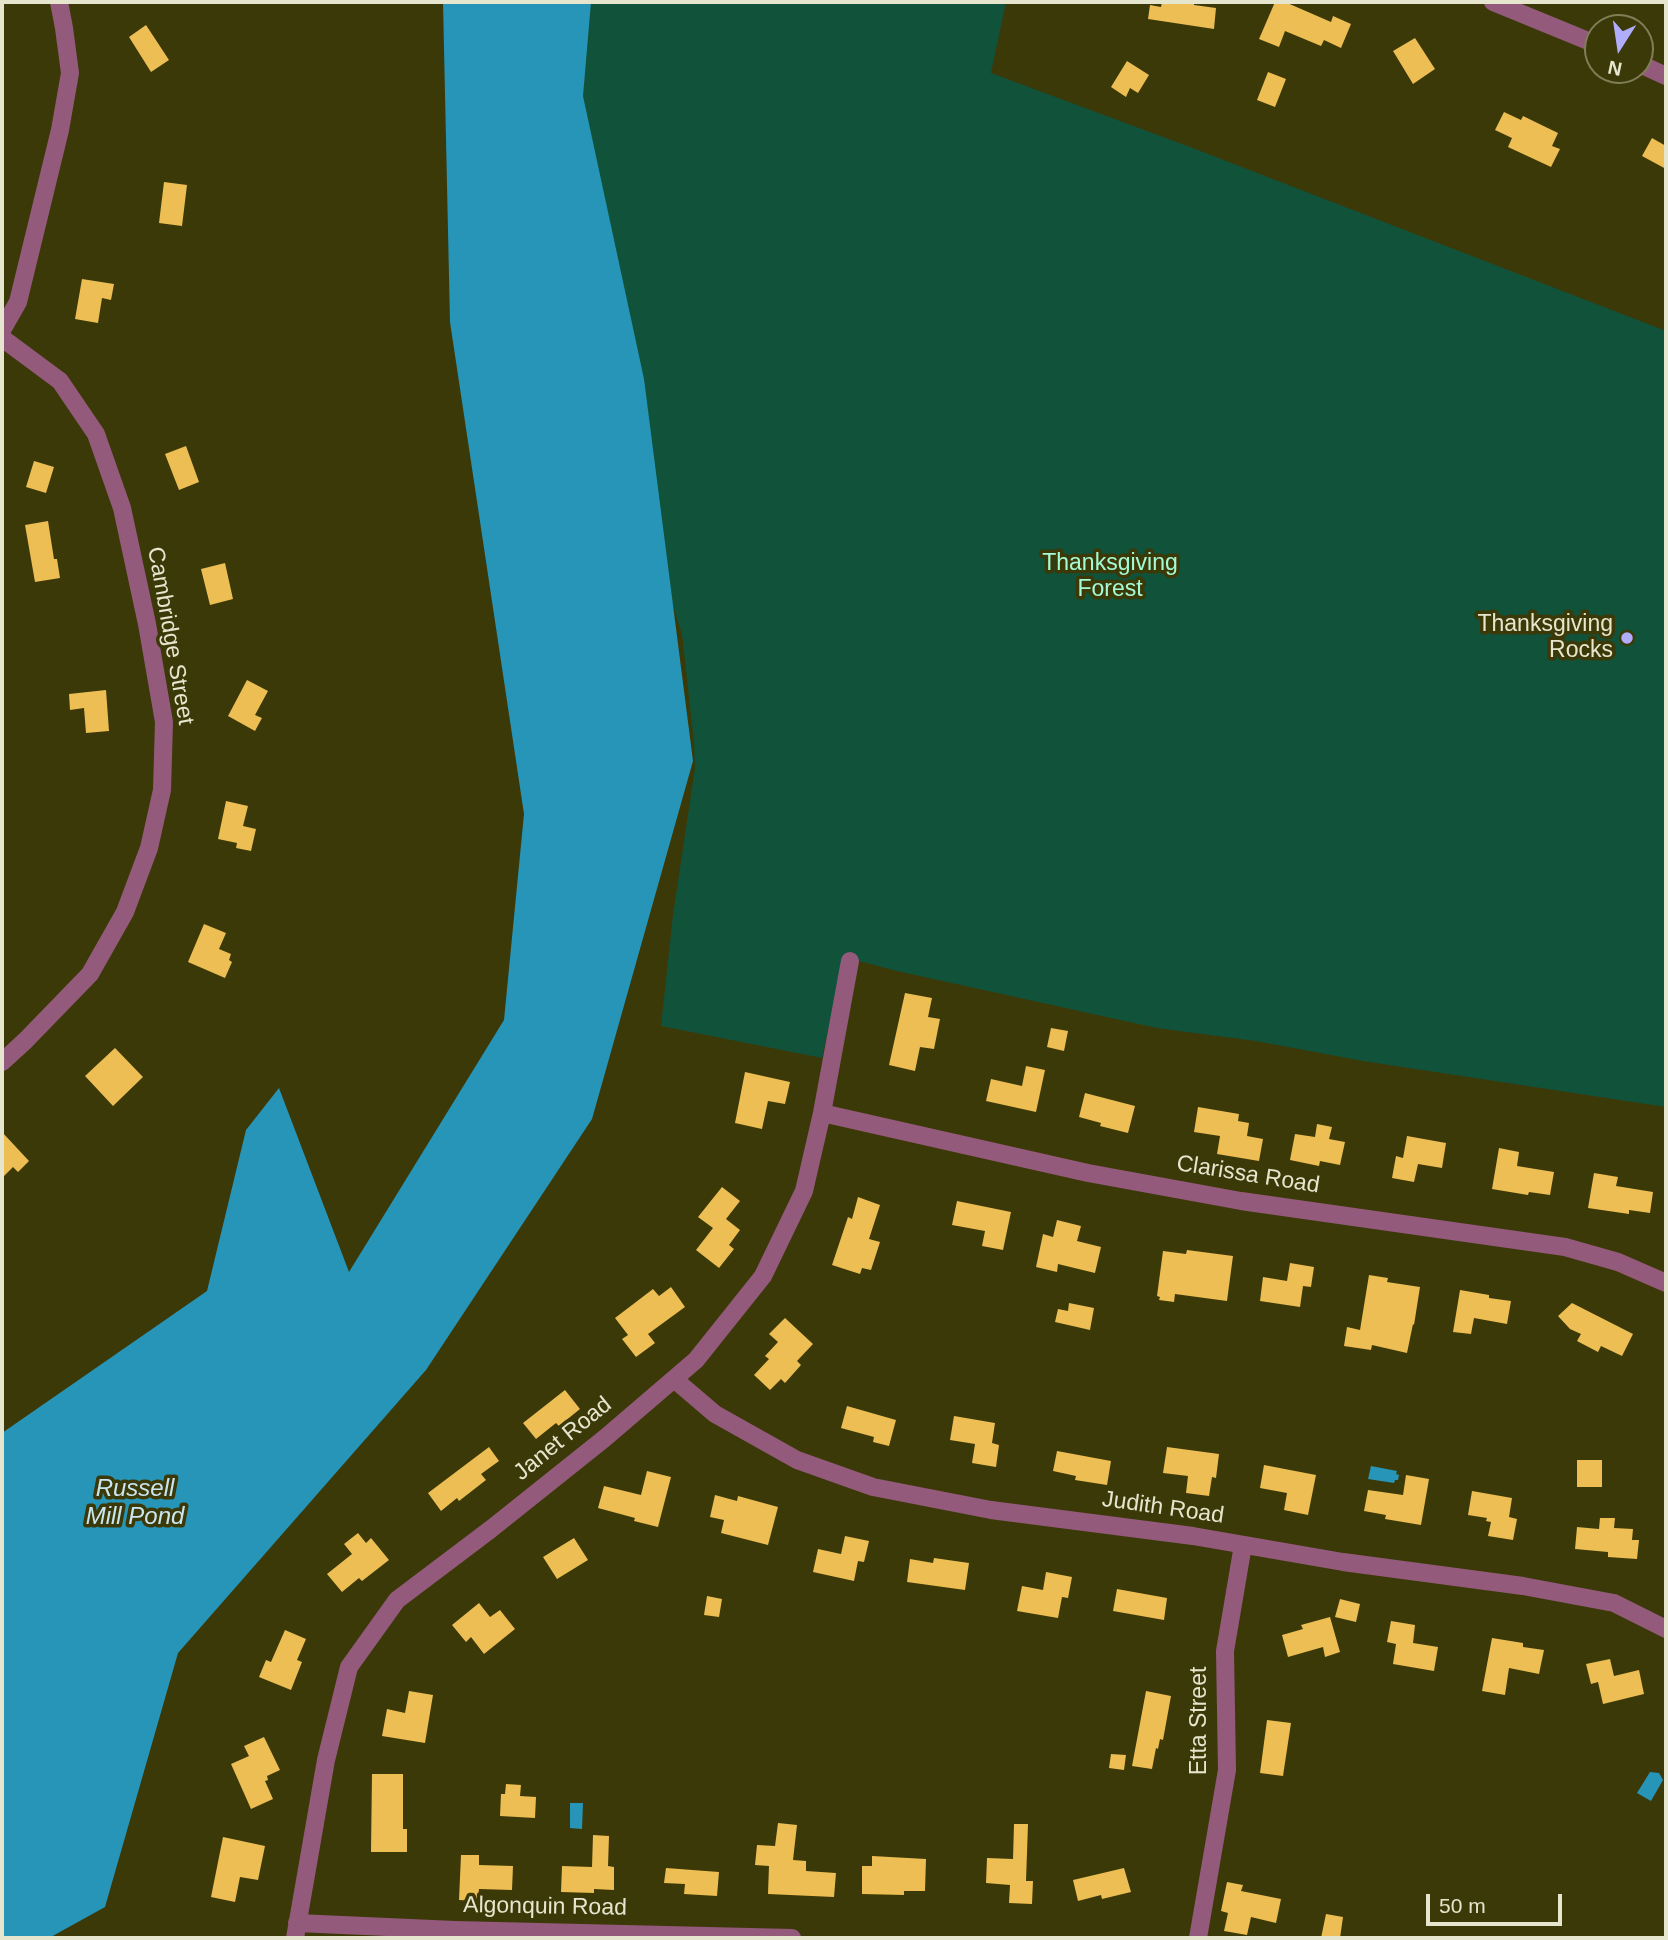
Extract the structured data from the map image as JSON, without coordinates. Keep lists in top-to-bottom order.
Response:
{
  "streets": {
    "street": [
      "Cambridge Street",
      "Clarissa Road",
      "Janet Road",
      "Judith Road",
      "Etta Street",
      "Algonquin Road"
    ]
  },
  "crossings": [
    ["Clarissa Road", "Janet Road"],
    ["Janet Road", "Judith Road"],
    ["Janet Road", "Algonquin Road"],
    ["Judith Road", "Etta Street"]
  ],
  "water": ["Russell Mill Pond"],
  "parks": ["Thanksgiving Forest"],
  "places": ["Thanksgiving Rocks"],
  "scale_bar": "50 m",
  "north": "bottom"
}
